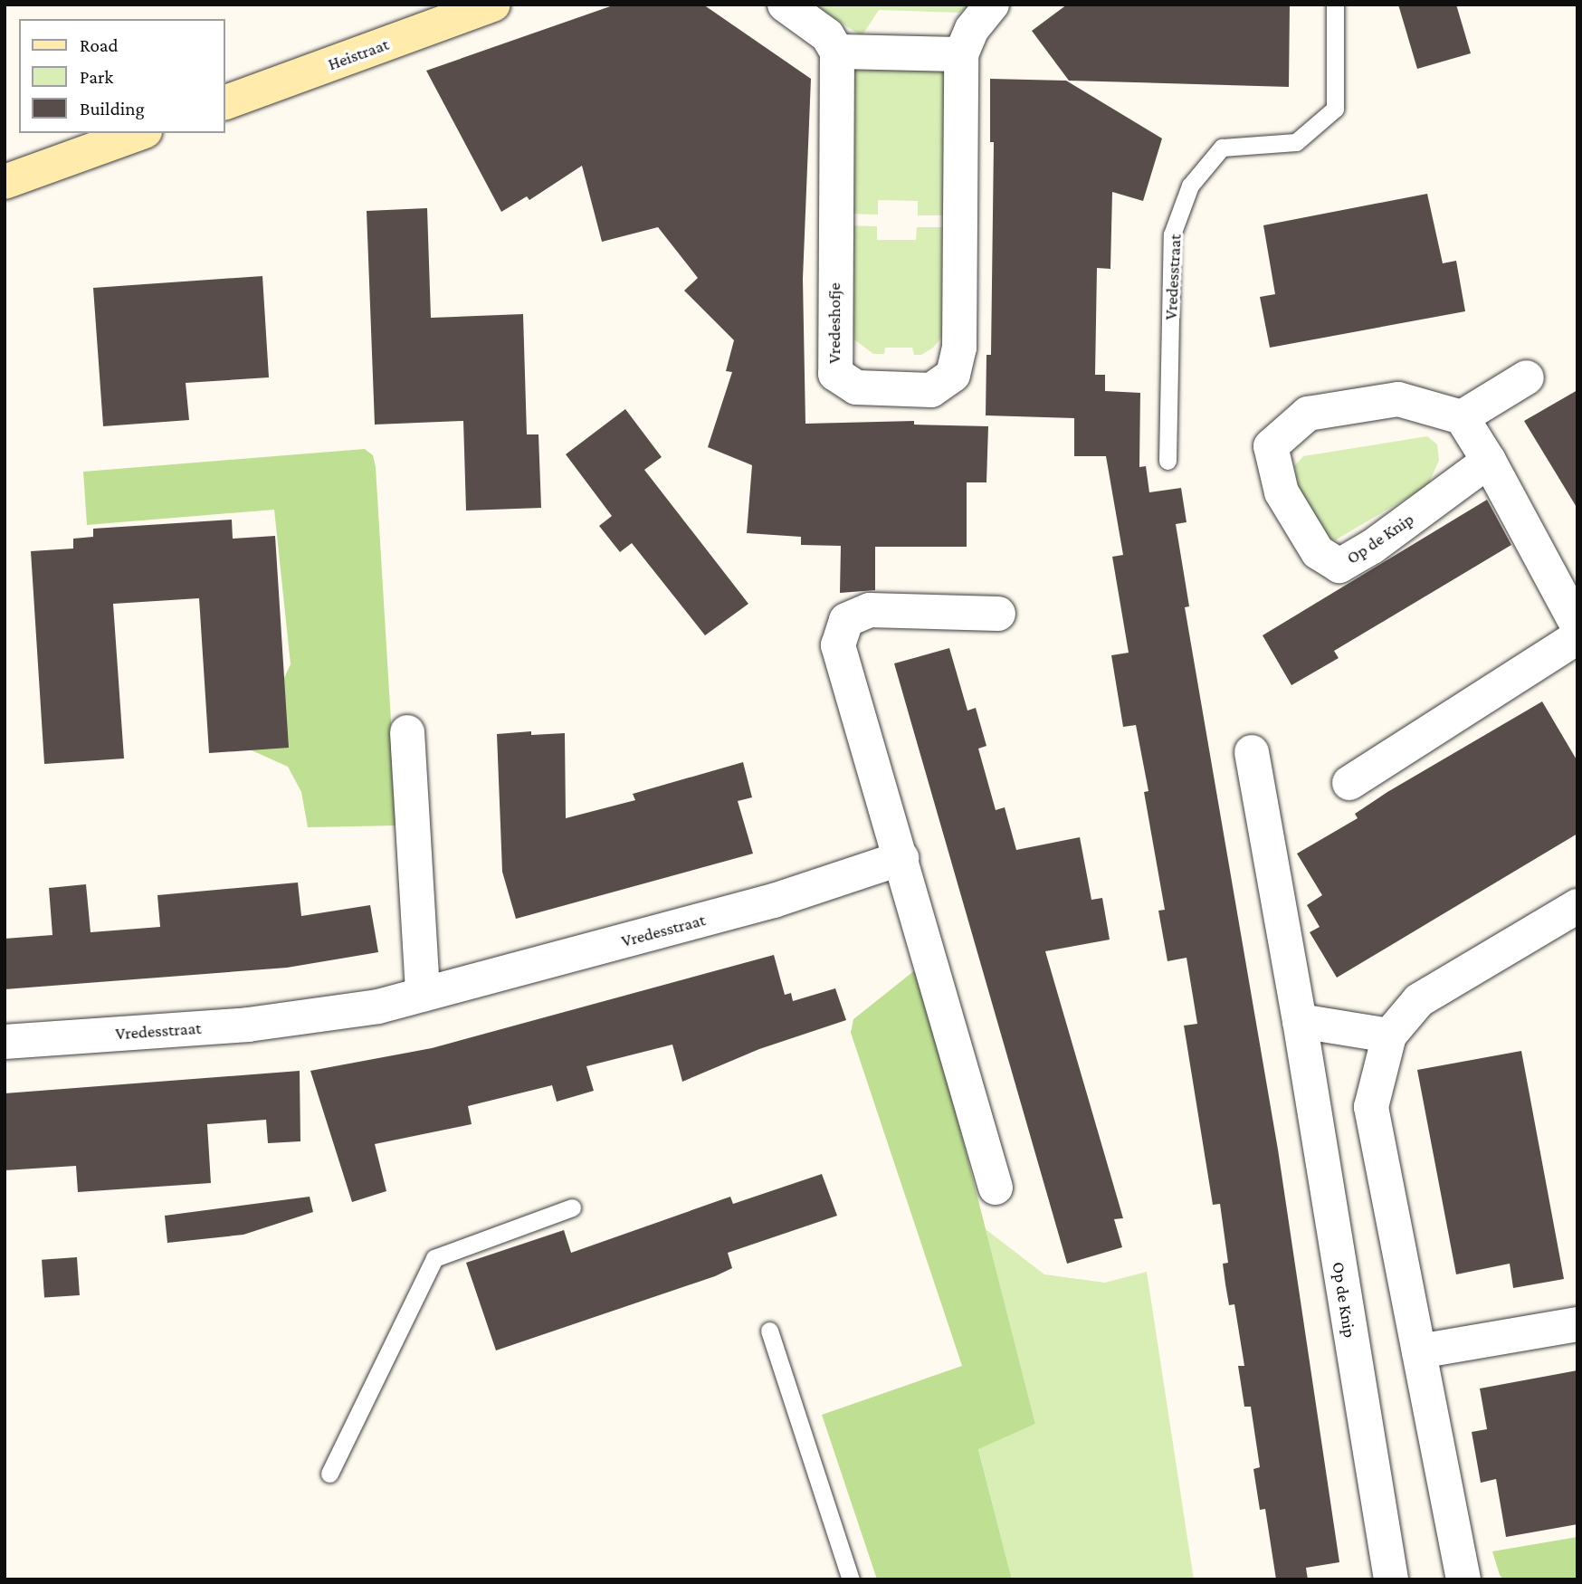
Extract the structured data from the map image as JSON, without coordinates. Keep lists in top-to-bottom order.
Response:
{
  "streets": {
    "street": [
      "Heistraat",
      "Vredesstraat",
      "Vredeshofje",
      "Op de Knip"
    ]
  },
  "legend": ["Road", "Park", "Building"]
}
